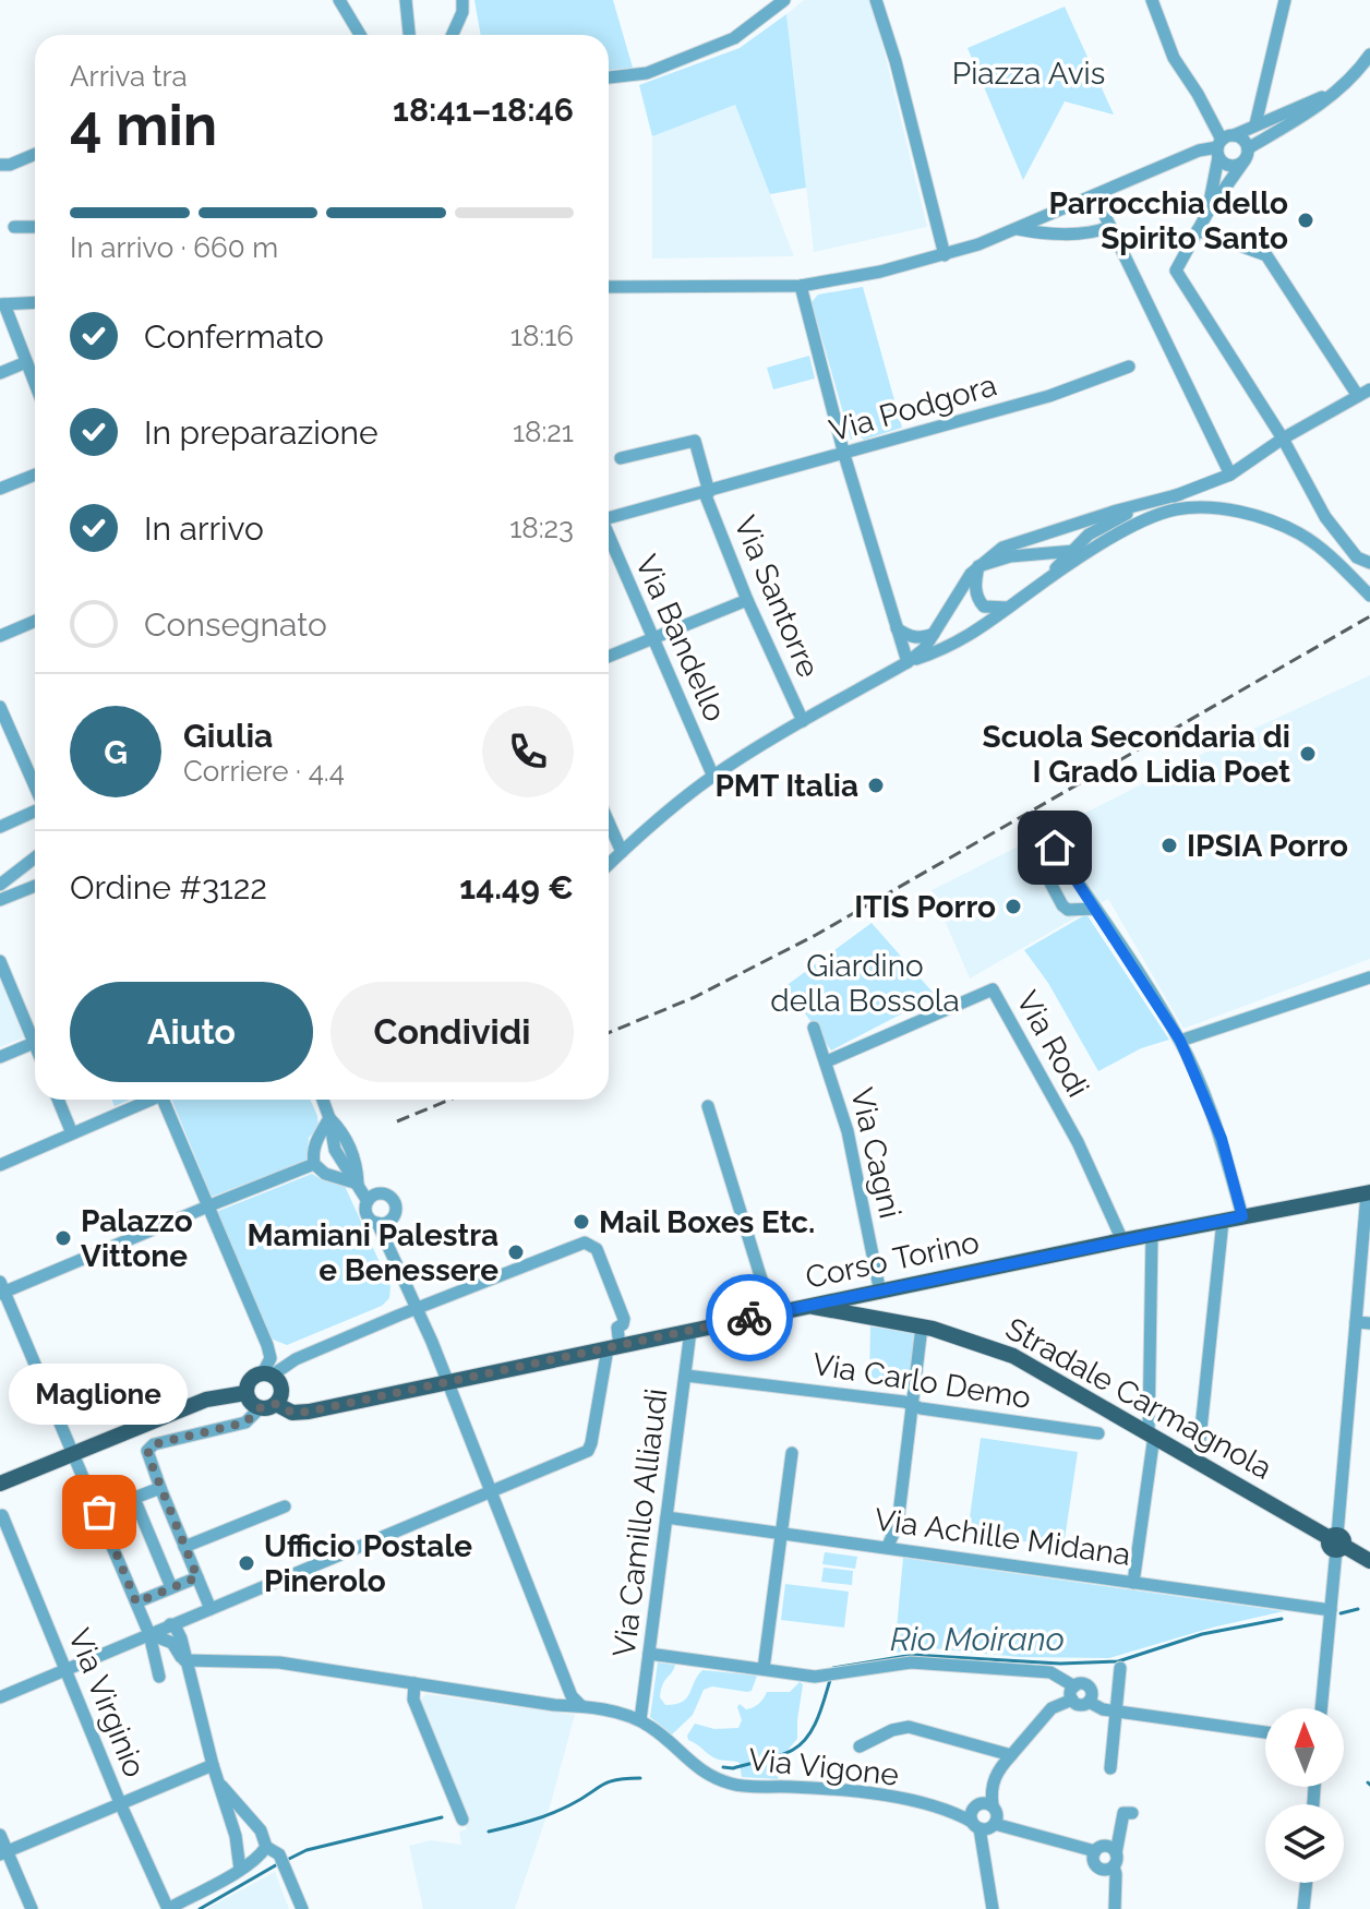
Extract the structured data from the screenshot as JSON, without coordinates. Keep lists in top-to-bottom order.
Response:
{
  "streets": {
    "main road": ["Corso Torino", "Stradale Carmagnola"],
    "street": [
      "Via Podgora",
      "Via Santorre",
      "Via Bandello",
      "Via Rodi",
      "Via Cagni",
      "Via Carlo Demo",
      "Via Camillo Alliaudi",
      "Via Achille Midana",
      "Via Virginio",
      "Via Vigone"
    ]
  },
  "crossings": [
    ["Via Podgora", "Via Santorre"],
    ["Via Rodi", "Via Cagni"],
    ["Via Rodi", "Corso Torino"],
    ["Via Cagni", "Corso Torino"],
    ["Corso Torino", "Stradale Carmagnola"],
    ["Corso Torino", "Via Camillo Alliaudi"],
    ["Via Carlo Demo", "Via Camillo Alliaudi"],
    ["Via Camillo Alliaudi", "Via Achille Midana"],
    ["Via Camillo Alliaudi", "Via Vigone"]
  ],
  "water": ["Rio Moirano"],
  "parks": ["Piazza Avis", "Giardino della Bossola"],
  "places": [
    "Parrocchia dello Spirito Santo",
    "Scuola Secondaria di I Grado Lidia Poet",
    "PMT Italia",
    "IPSIA Porro",
    "ITIS Porro",
    "Mail Boxes Etc.",
    "Palazzo Vittone",
    "Mamiani Palestra e Benessere",
    "Maglione",
    "Ufficio Postale Pinerolo"
  ],
  "north": "top",
  "page": {
    "heading": ["4 min", "Arriva tra", "18:41–18:46"],
    "panel": [
      "Giulia",
      "Corriere · 4.4",
      "Ordine #3122",
      "14.49 €"
    ],
    "bar": "In arrivo · 660 m",
    "list": [
      ["Confermato", "18:16"],
      ["In preparazione", "18:21"],
      ["In arrivo", "18:23"],
      "Consegnato"
    ],
    "round": "G",
    "buttons": ["Aiuto", "Condividi"],
    "bubble": "Maglione"
  }
}
